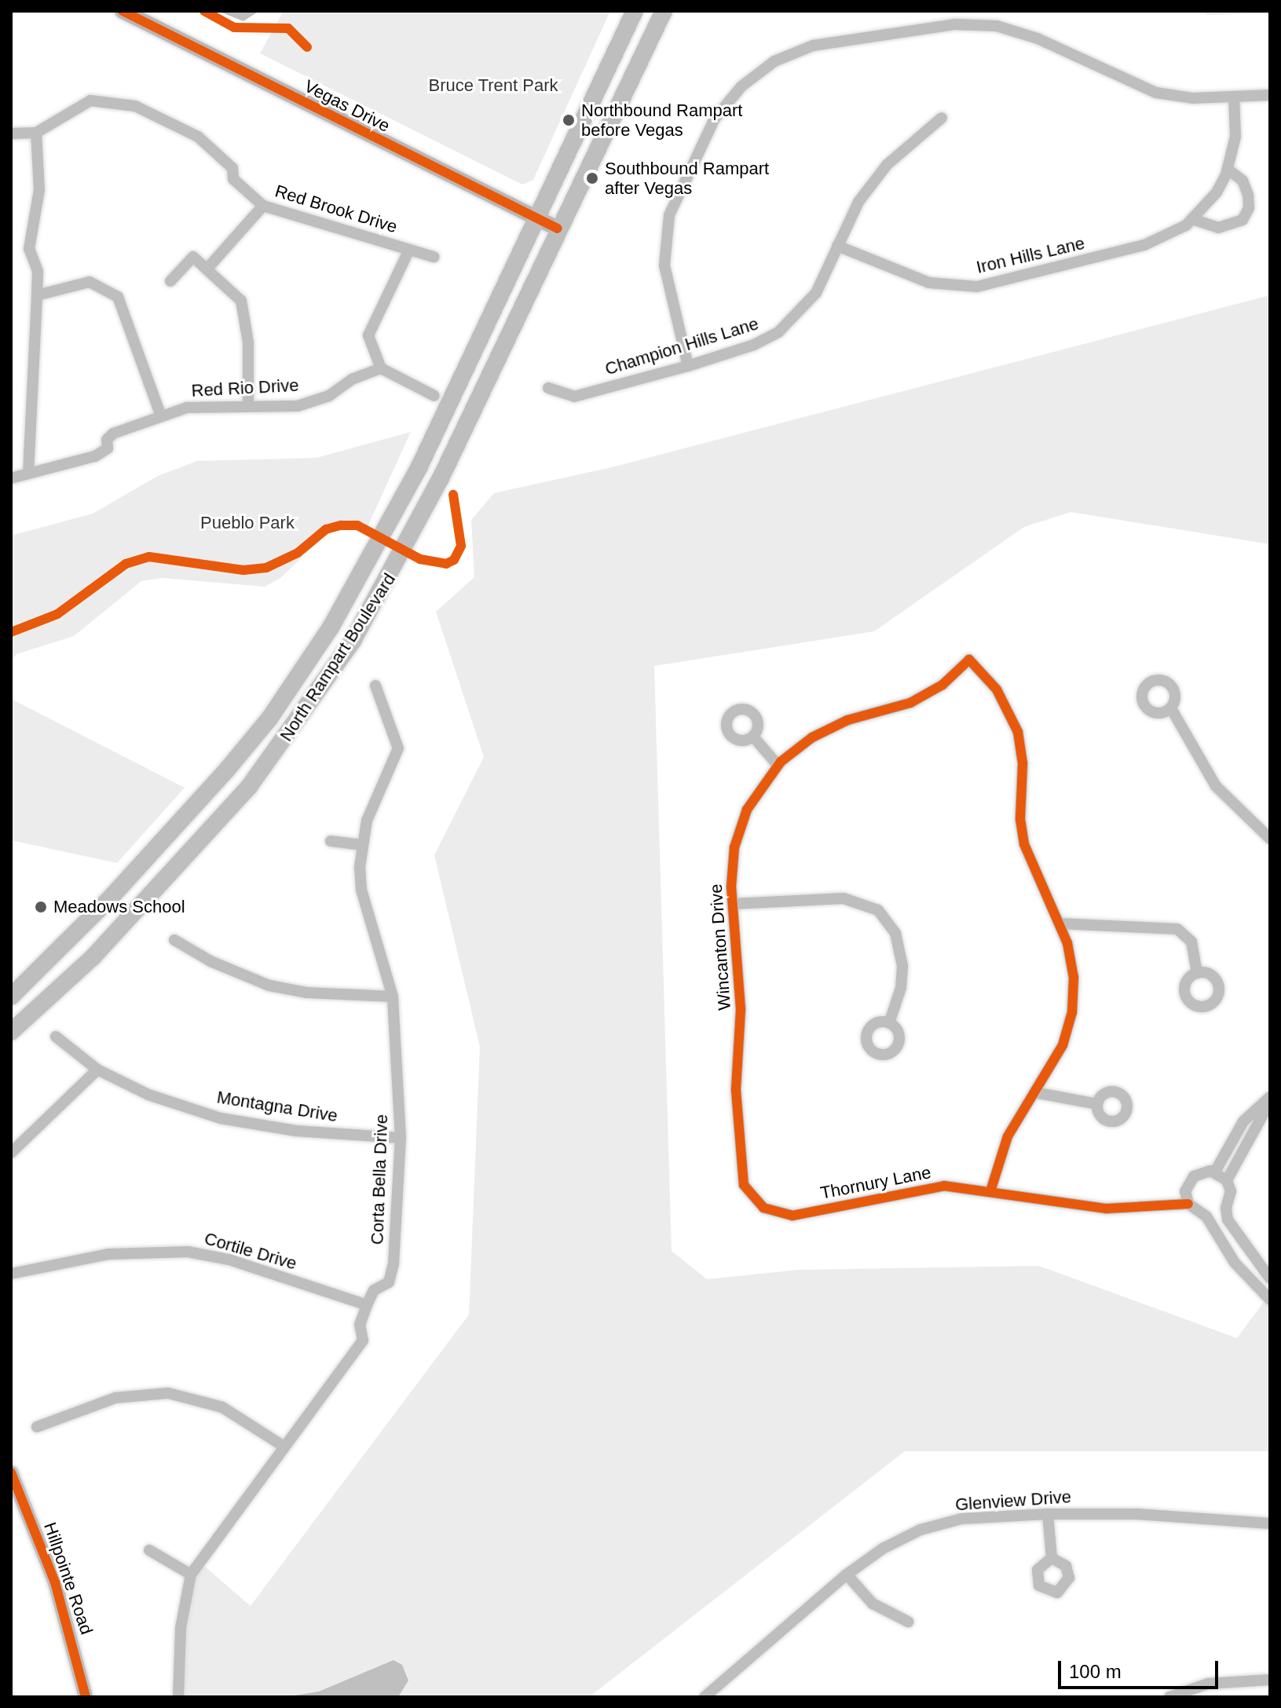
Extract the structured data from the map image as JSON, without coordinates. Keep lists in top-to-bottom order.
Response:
{
  "streets": {
    "main road": ["Vegas Drive", "North Rampart Boulevard"],
    "street": [
      "Red Brook Drive",
      "Iron Hills Lane",
      "Champion Hills Lane",
      "Red Rio Drive",
      "Wincanton Drive",
      "Montagna Drive",
      "Corta Bella Drive",
      "Thornury Lane",
      "Cortile Drive",
      "Glenview Drive",
      "Hillpointe Road"
    ]
  },
  "crossings": [
    ["Vegas Drive", "North Rampart Boulevard"],
    ["Iron Hills Lane", "Champion Hills Lane"],
    ["Wincanton Drive", "Thornury Lane"],
    ["Montagna Drive", "Corta Bella Drive"],
    ["Corta Bella Drive", "Cortile Drive"]
  ],
  "parks": ["Bruce Trent Park", "Pueblo Park"],
  "places": ["Northbound Rampart before Vegas", "Southbound Rampart after Vegas", "Meadows School"],
  "scale_bar": "100 m"
}
